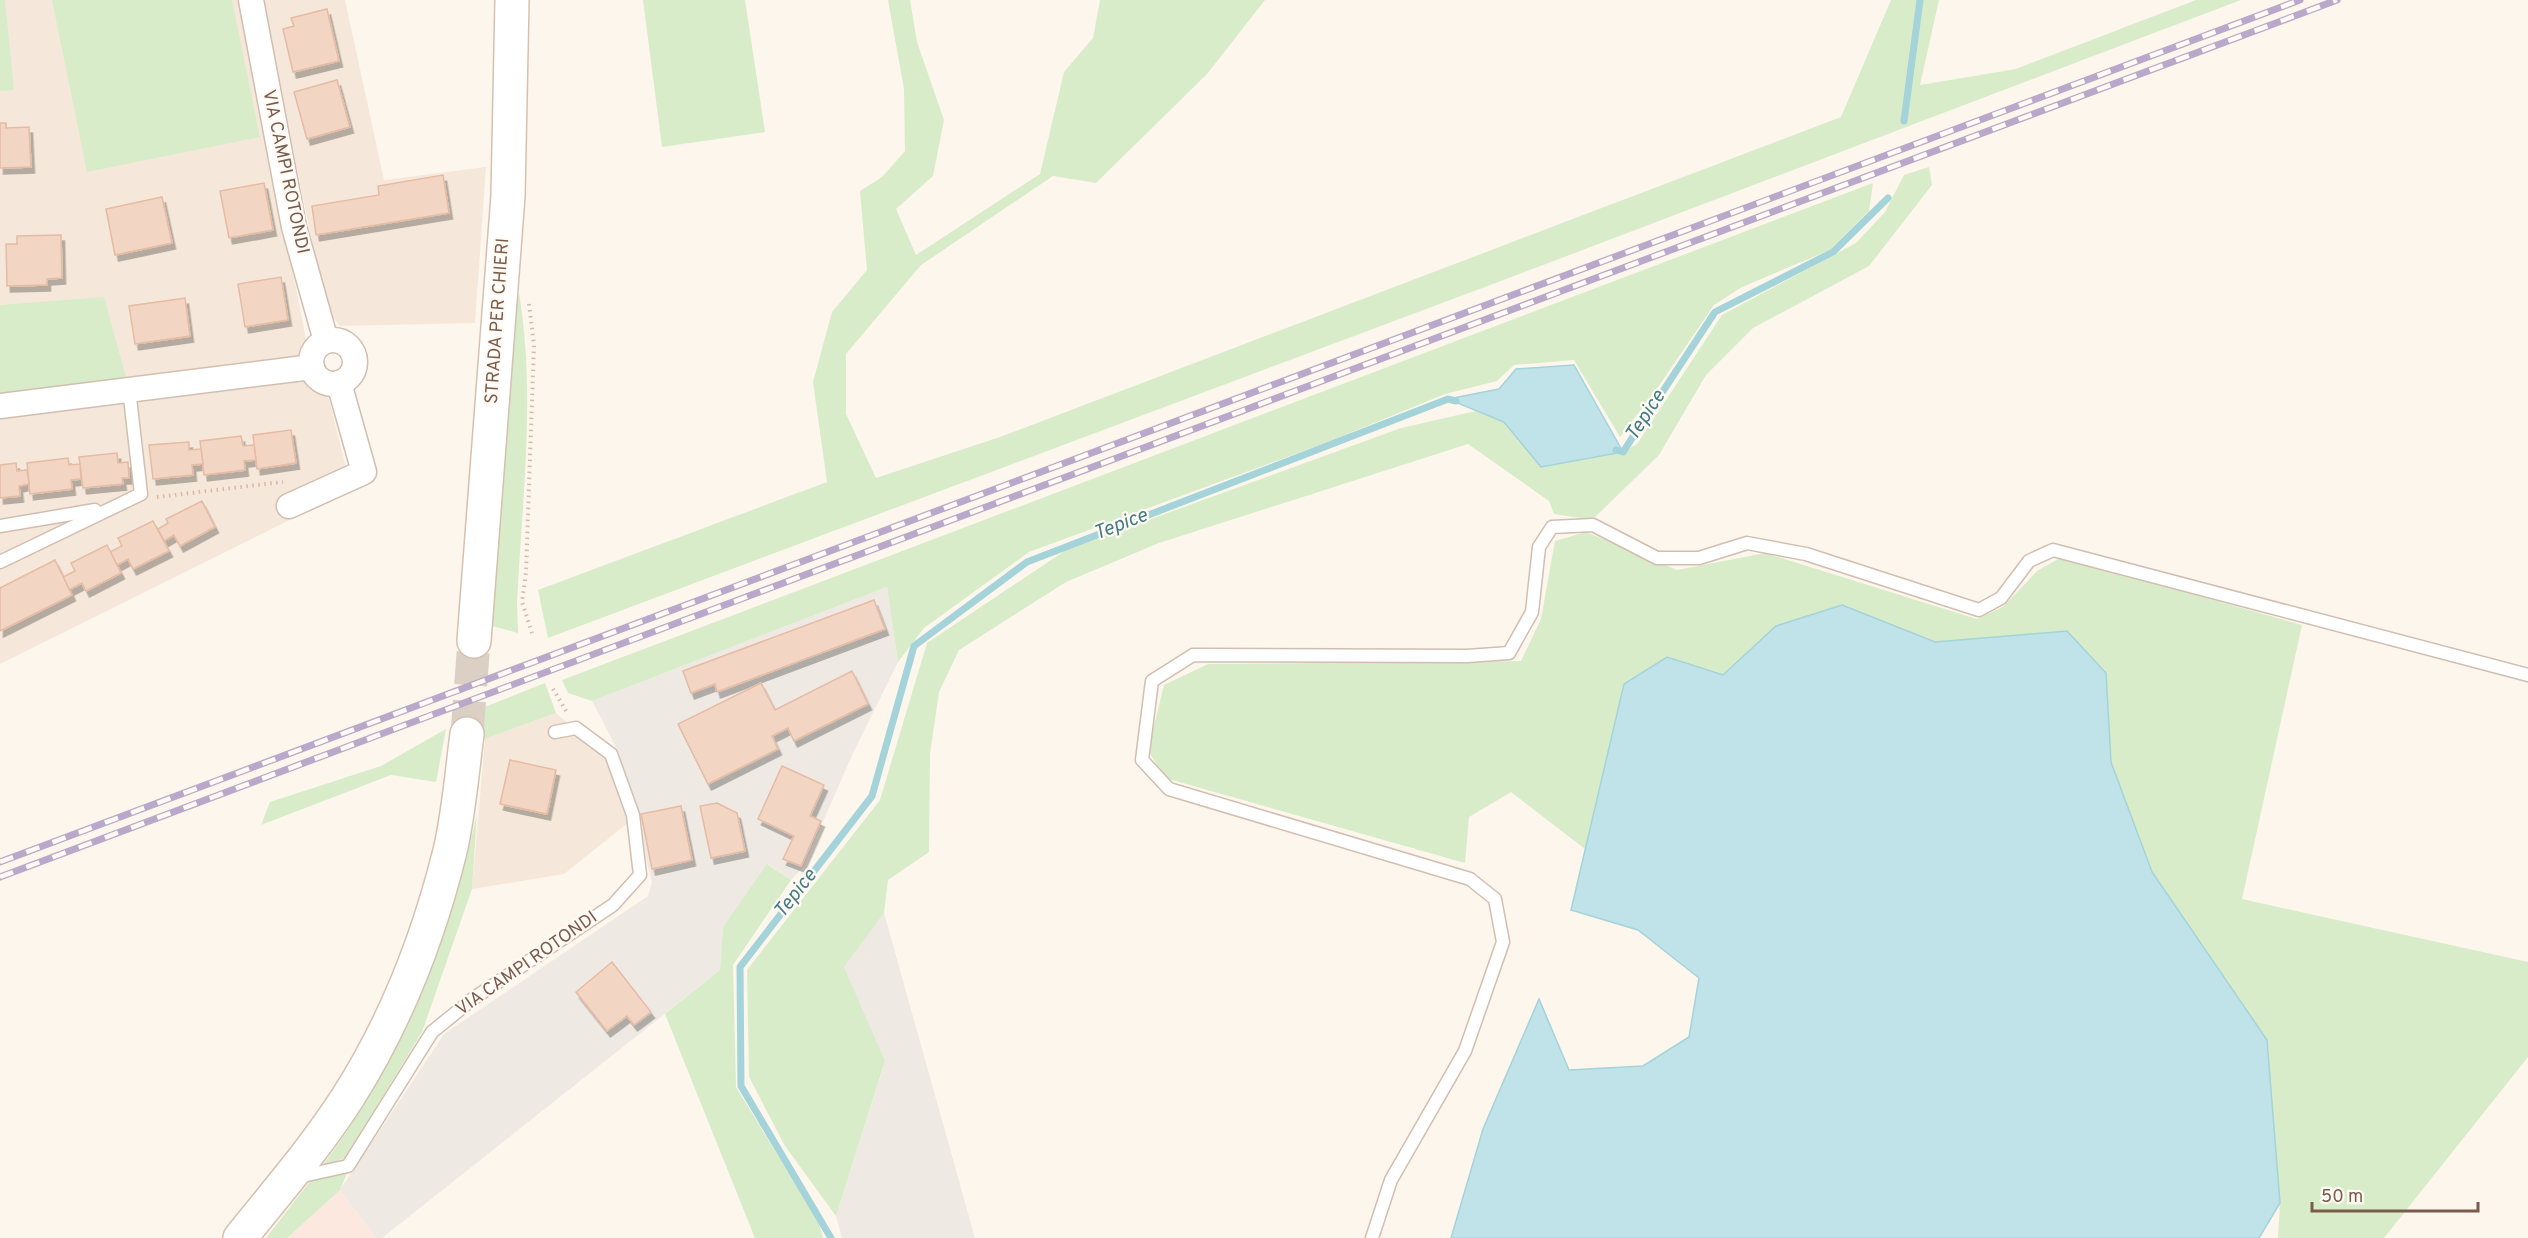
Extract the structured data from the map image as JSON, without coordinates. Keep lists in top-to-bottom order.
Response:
{
  "streets": {
    "main road": ["STRADA PER CHIERI"],
    "street": ["VIA CAMPI ROTONDI"]
  },
  "water": ["Tepice"],
  "scale_bar": "50 m"
}
